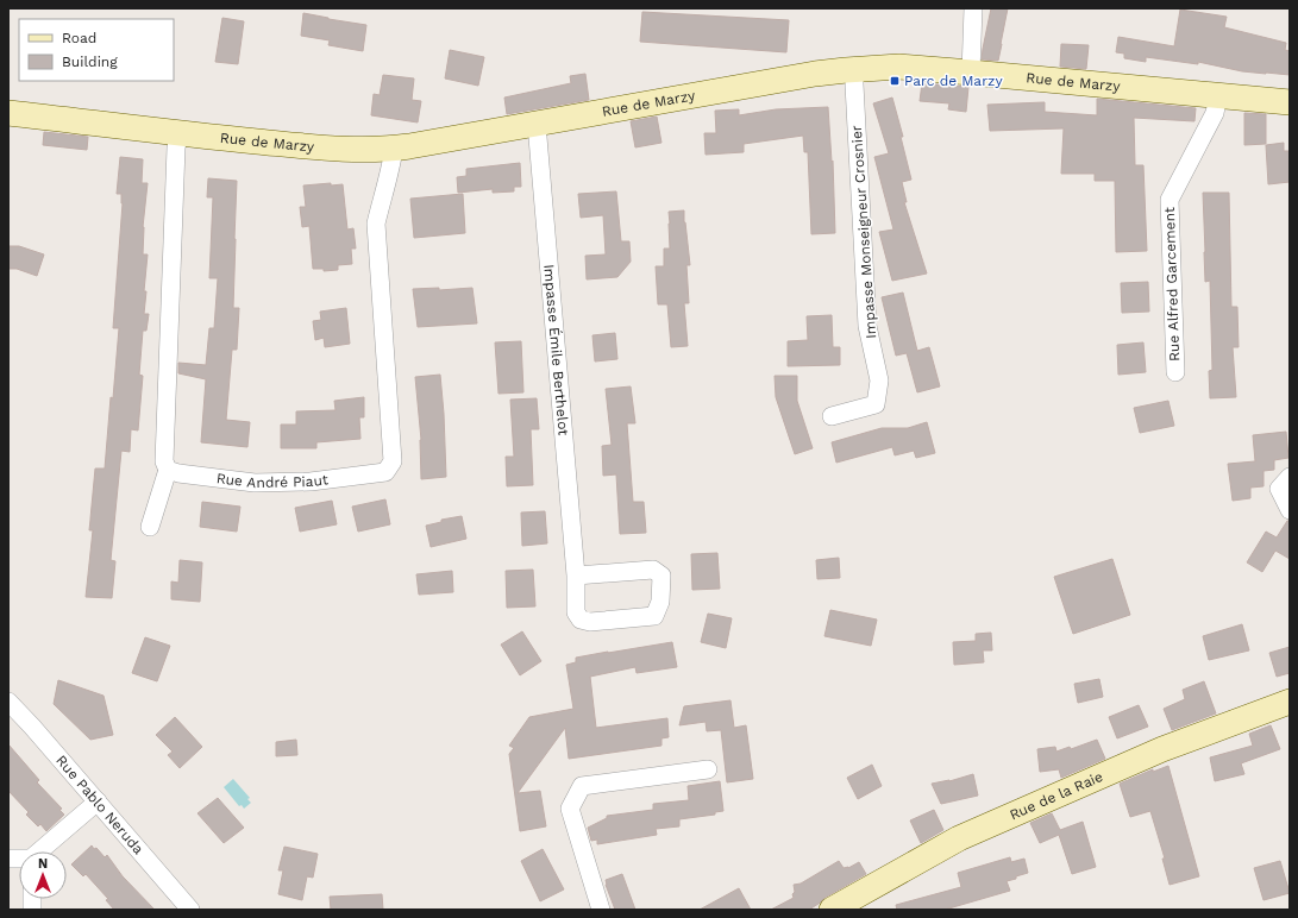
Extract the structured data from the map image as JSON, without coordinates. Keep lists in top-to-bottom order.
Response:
{
  "streets": {
    "main road": ["Rue de Marzy", "Rue de la Raie"],
    "street": [
      "Impasse Monseigneur Crosnier",
      "Rue Alfred Garcement",
      "Impasse Émile Berthelot",
      "Rue André Piaut",
      "Rue Pablo Neruda"
    ]
  },
  "crossings": [
    ["Rue de Marzy", "Impasse Monseigneur Crosnier"],
    ["Rue de Marzy", "Rue Alfred Garcement"],
    ["Rue de Marzy", "Impasse Émile Berthelot"],
    ["Rue de Marzy", "Rue André Piaut"]
  ],
  "places": {
    "transit": ["Parc de Marzy"]
  },
  "legend": ["Road", "Building"],
  "north": "top"
}
